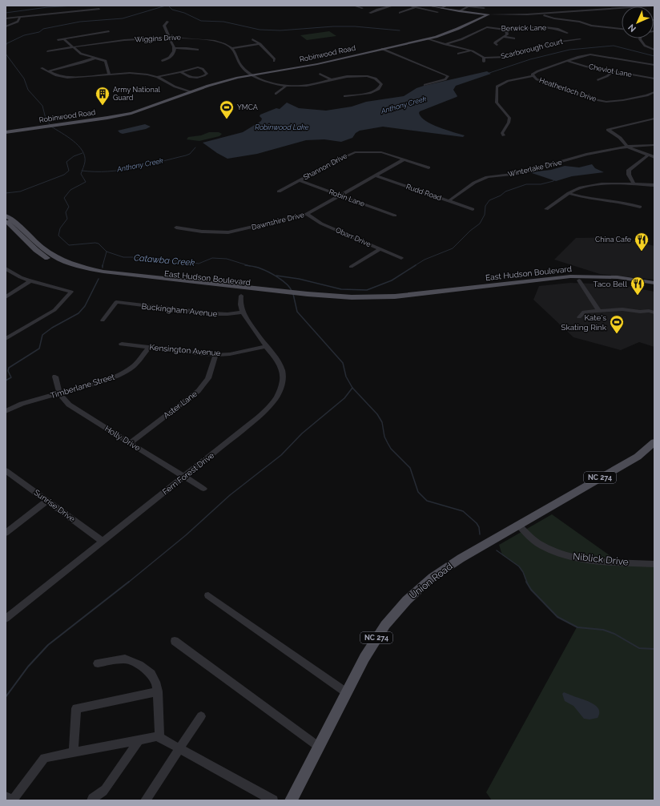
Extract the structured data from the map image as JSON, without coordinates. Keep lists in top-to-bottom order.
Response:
{
  "streets": {
    "main road": [
      "Robinwood Road",
      "East Hudson Boulevard",
      "NC 274",
      "Union Road"
    ],
    "street": [
      "Berwick Lane",
      "Wiggins Drive",
      "Scarborough Court",
      "Cheviot Lane",
      "Heatherloch Drive",
      "Shannon Drive",
      "Winterlake Drive",
      "Rudd Road",
      "Robin Lane",
      "Dawnshire Drive",
      "Obarr Drive",
      "Buckingham Avenue",
      "Kensington Avenue",
      "Timberlane Street",
      "Aster Lane",
      "Holly Drive",
      "Fern Forest Drive",
      "Sunrise Drive",
      "Niblick Drive"
    ]
  },
  "crossings": [
    ["Cheviot Lane", "Heatherloch Drive"],
    ["Shannon Drive", "Robin Lane"],
    ["Shannon Drive", "Dawnshire Drive"],
    ["Winterlake Drive", "Rudd Road"],
    ["Rudd Road", "Dawnshire Drive"],
    ["Robin Lane", "Dawnshire Drive"],
    ["Dawnshire Drive", "Obarr Drive"],
    ["Buckingham Avenue", "Fern Forest Drive"],
    ["Kensington Avenue", "Timberlane Street"],
    ["Kensington Avenue", "Aster Lane"],
    ["Kensington Avenue", "Fern Forest Drive"],
    ["Timberlane Street", "Holly Drive"],
    ["Aster Lane", "Holly Drive"],
    ["Holly Drive", "Fern Forest Drive"],
    ["Fern Forest Drive", "Sunrise Drive"],
    ["Niblick Drive", "Union Road"]
  ],
  "water": ["Anthony Creek", "Robinwood Lake", "Catawba Creek"],
  "places": {
    "building": ["Army National Guard"],
    "sports": ["YMCA", "Kate's Skating Rink"],
    "restaurant": ["China Cafe", "Taco Bell"]
  },
  "north": "bottom left"
}
